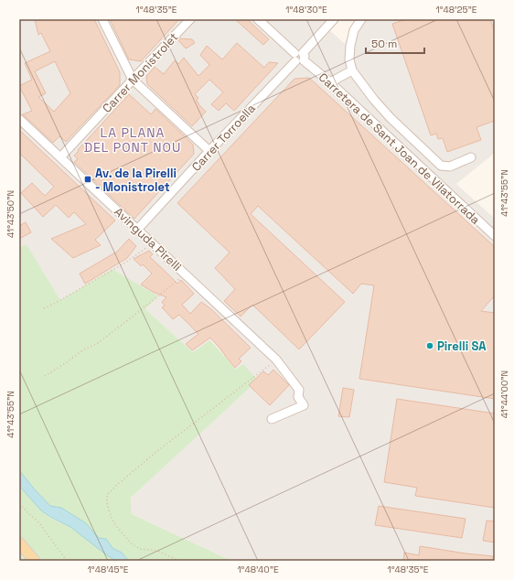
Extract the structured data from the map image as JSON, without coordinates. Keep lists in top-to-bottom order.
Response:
{
  "streets": {
    "street": [
      "Carrer Monistrolet",
      "Carrer Torroella",
      "Carretera de Sant Joan de Vilatorrada",
      "Avinguda Pirelli"
    ]
  },
  "crossings": [
    ["Carrer Monistrolet", "Avinguda Pirelli"],
    ["Carrer Torroella", "Carretera de Sant Joan de Vilatorrada"],
    ["Carrer Torroella", "Avinguda Pirelli"]
  ],
  "districts": ["LA PLANA DEL PONT NOU"],
  "places": {
    "transit": ["Av. de la Pirelli - Monistrolet"],
    "other": ["Pirelli SA"]
  },
  "scale_bar": "50 m",
  "coordinates": [
    "1°48'35\"E",
    "1°48'30\"E",
    "1°48'25\"E",
    "41°43'55\"N",
    "41°43'50\"N",
    "41°44'00\"N",
    "1°48'45\"E",
    "1°48'40\"E"
  ]
}
